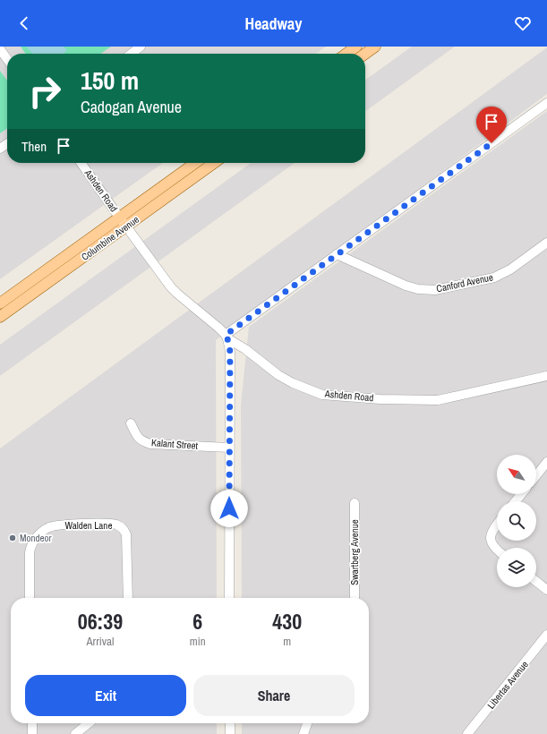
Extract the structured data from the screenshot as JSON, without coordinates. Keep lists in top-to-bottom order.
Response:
{
  "streets": {
    "main road": ["Columbine Avenue"],
    "street": [
      "Ashden Road",
      "Canford Avenue",
      "Kalant Street",
      "Walden Lane",
      "Swartberg Avenue",
      "Libertas Avenue"
    ]
  },
  "crossings": [
    ["Ashden Road", "Columbine Avenue"]
  ],
  "places": ["Mondeor"],
  "north": "top left",
  "page": {
    "header": "Headway",
    "turn": ["150 m", "Cadogan Avenue"],
    "then": "Then",
    "eta": [
      "06:39",
      "Arrival",
      "6",
      "min",
      "430",
      "m"
    ],
    "buttons": ["Exit", "Share"]
  }
}
